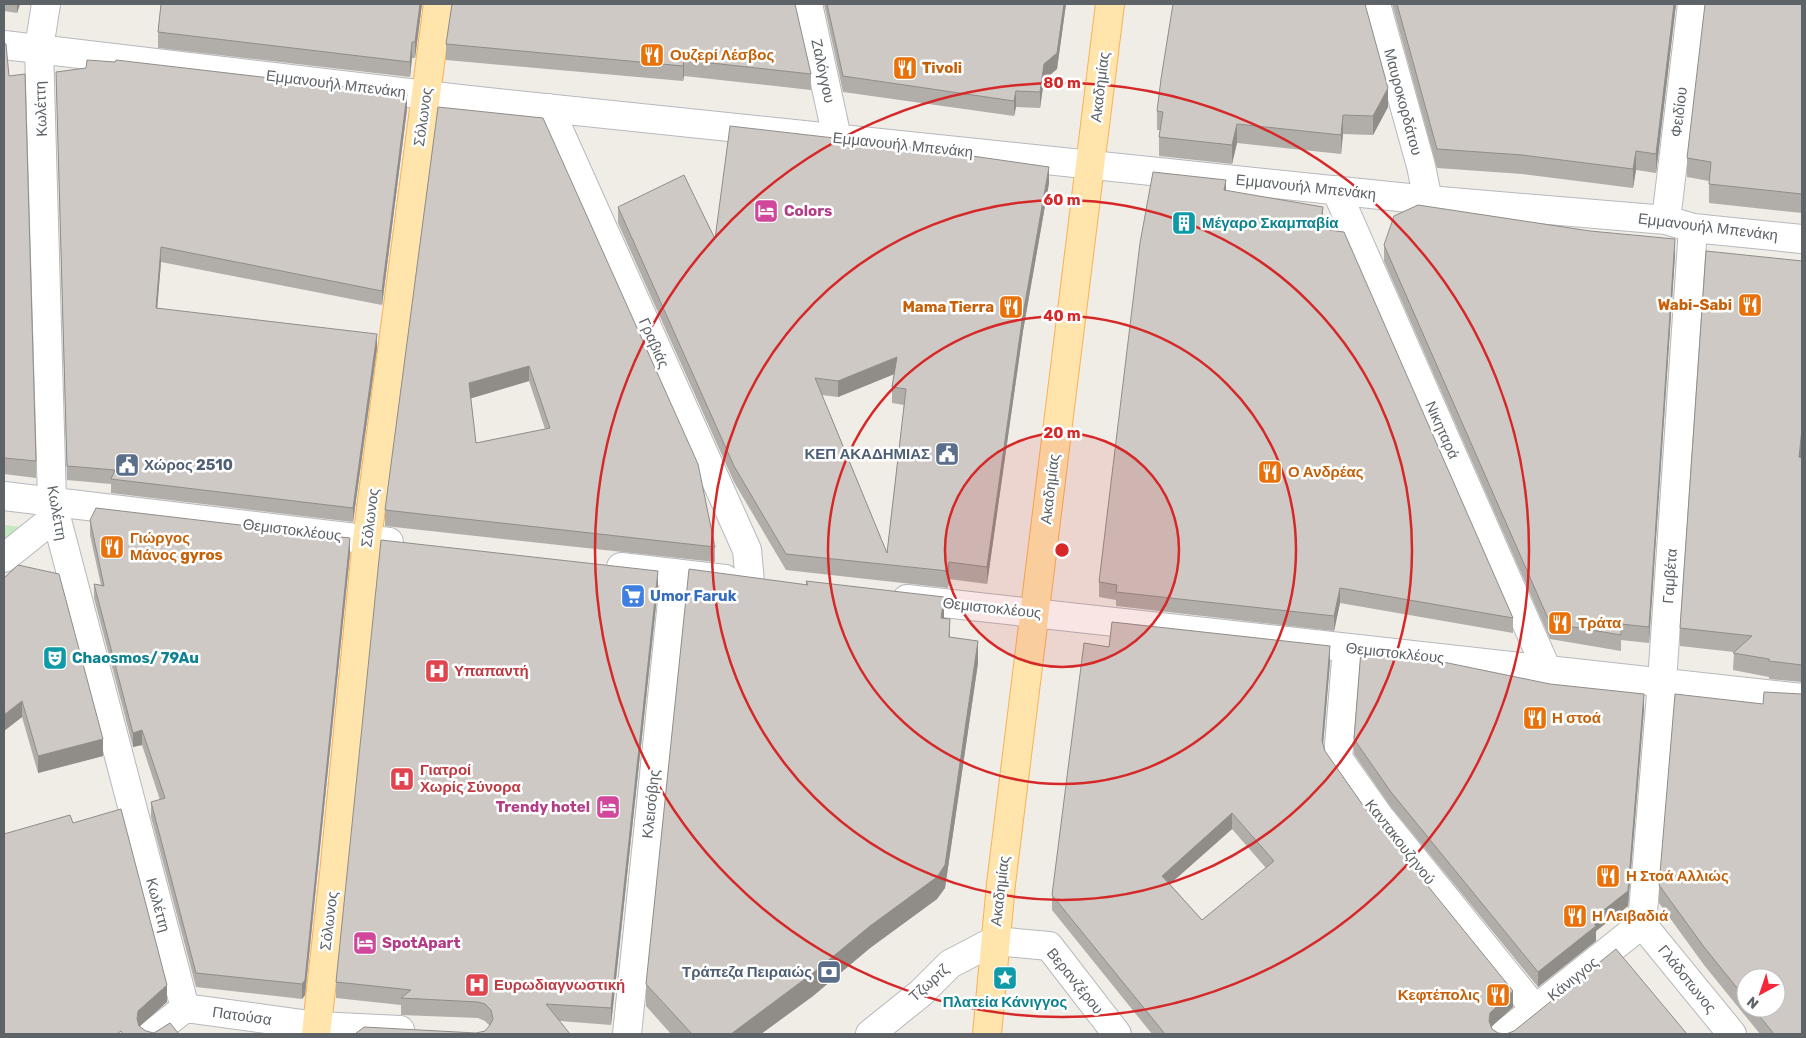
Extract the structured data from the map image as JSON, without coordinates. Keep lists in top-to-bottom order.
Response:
{
  "streets": {
    "main road": ["Ακαδημίας", "Σόλωνος"],
    "street": [
      "Ζαλόγγου",
      "Εμμανουήλ Μπενάκη",
      "Μαυροκορδάτου",
      "Κωλέττη",
      "Φειδίου",
      "Γραβιάς",
      "Νικηταρά",
      "Θεμιστοκλέους",
      "Γαμβέτα",
      "Κλεισόβης",
      "Καντακουζηνού",
      "Κάνιγγος",
      "Γλάδστωνος",
      "Βερανζέρου",
      "Τζωρτζ",
      "Πατούσα"
    ]
  },
  "crossings": [
    ["Ζαλόγγου", "Εμμανουήλ Μπενάκη"],
    ["Εμμανουήλ Μπενάκη", "Ακαδημίας"],
    ["Εμμανουήλ Μπενάκη", "Μαυροκορδάτου"],
    ["Εμμανουήλ Μπενάκη", "Κωλέττη"],
    ["Εμμανουήλ Μπενάκη", "Φειδίου"],
    ["Εμμανουήλ Μπενάκη", "Σόλωνος"],
    ["Εμμανουήλ Μπενάκη", "Γραβιάς"],
    ["Εμμανουήλ Μπενάκη", "Νικηταρά"],
    ["Εμμανουήλ Μπενάκη", "Γαμβέτα"],
    ["Ακαδημίας", "Θεμιστοκλέους"],
    ["Ακαδημίας", "Βερανζέρου"],
    ["Ακαδημίας", "Τζωρτζ"],
    ["Κωλέττη", "Θεμιστοκλέους"],
    ["Κωλέττη", "Πατούσα"],
    ["Σόλωνος", "Θεμιστοκλέους"],
    ["Σόλωνος", "Πατούσα"],
    ["Νικηταρά", "Θεμιστοκλέους"],
    ["Θεμιστοκλέους", "Γαμβέτα"],
    ["Θεμιστοκλέους", "Καντακουζηνού"],
    ["Γαμβέτα", "Κάνιγγος"],
    ["Γαμβέτα", "Γλάδστωνος"],
    ["Καντακουζηνού", "Κάνιγγος"],
    ["Κάνιγγος", "Γλάδστωνος"],
    ["Βερανζέρου", "Τζωρτζ"]
  ],
  "places": {
    "restaurant": [
      "Ουζερί Λέσβος",
      "Tivoli",
      "Wabi-Sabi",
      "Mama Tierra",
      "Ο Ανδρέας",
      "Γιώργος Μάνος gyros",
      "Τράτα",
      "Η στοά",
      "Η Στοά Αλλιώς",
      "Η Λειβαδιά",
      "Κεφτέπολις"
    ],
    "hotel": ["Colors", "Trendy hotel", "SpotApart"],
    "building": ["Μέγαρο Σκαμπαβία"],
    "public building": ["ΚΕΠ ΑΚΑΔΗΜΙΑΣ", "Χώρος 2510"],
    "supermarket": ["Umor Faruk"],
    "theatre": ["Chaosmos/ 79Au"],
    "hospital": ["Υπαπαντή", "Γιατροί Χωρίς Σύνορα", "Ευρωδιαγνωστική"],
    "bank": ["Τράπεζα Πειραιώς"],
    "place": ["Πλατεία Κάνιγγος"]
  },
  "north": "bottom left",
  "rings": [
    "80 m",
    "60 m",
    "40 m",
    "20 m"
  ]
}
